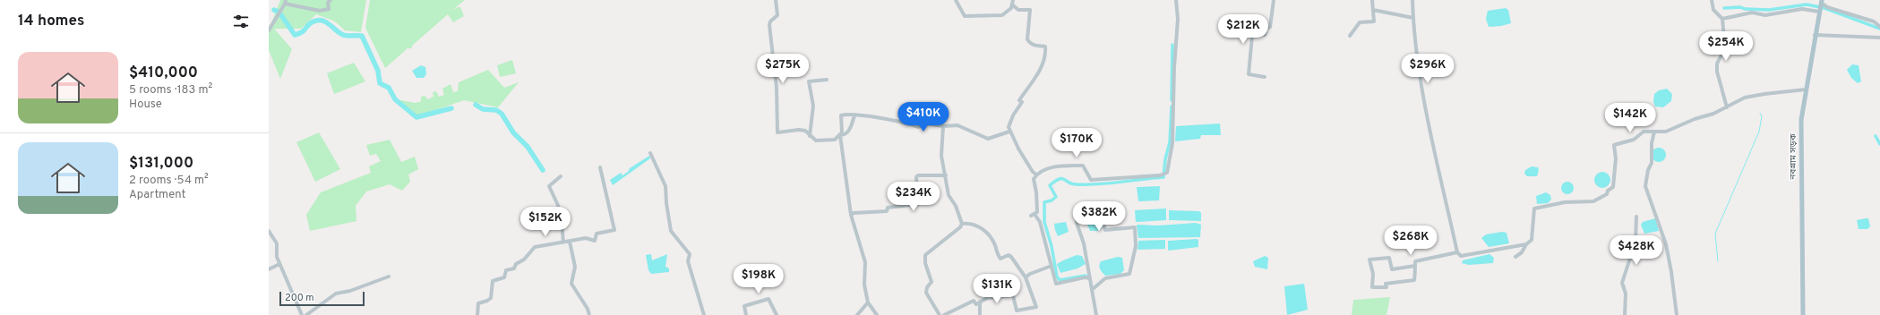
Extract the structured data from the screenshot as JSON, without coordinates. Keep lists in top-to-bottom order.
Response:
{
  "streets": {
    "main road": ["নবগ্রাম সড়ক"]
  },
  "scale_bar": "200 m",
  "page": {
    "heading": "14 homes",
    "price": [
      "$212K",
      "$254K",
      "$275K",
      "$296K",
      "$410K",
      "$142K",
      "$170K",
      "$234K",
      "$382K",
      "$152K",
      "$268K",
      "$428K",
      "$198K",
      "$131K"
    ],
    "list": [
      {
        "name": "$410,000",
        "note": "5 rooms · 183 m² · House"
      },
      {
        "name": "$131,000",
        "note": "2 rooms · 54 m² · Apartment"
      }
    ],
    "scale": "200 m"
  }
}
